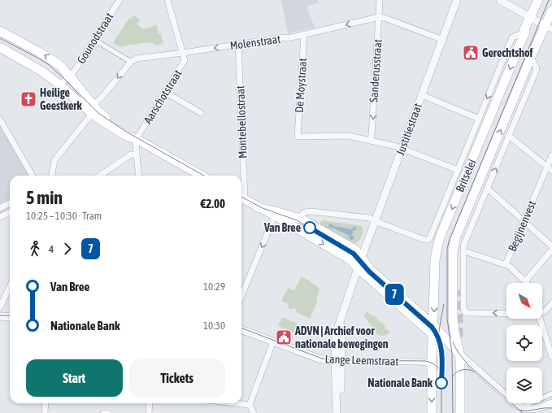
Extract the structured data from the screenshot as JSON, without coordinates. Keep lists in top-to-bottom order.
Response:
{
  "streets": {
    "main road": ["Britselei"],
    "street": [
      "Gounodstraat",
      "Molenstraat",
      "Sanderusstraat",
      "De Moystraat",
      "Aarschotstraat",
      "Montebellostraat",
      "Justitiestraat",
      "Begijnenvest",
      "Lange Leemstraat"
    ]
  },
  "crossings": [
    ["Molenstraat", "Sanderusstraat"],
    ["Molenstraat", "De Moystraat"],
    ["Molenstraat", "Aarschotstraat"],
    ["Molenstraat", "Montebellostraat"],
    ["Sanderusstraat", "De Moystraat"],
    ["Justitiestraat", "Britselei"],
    ["Justitiestraat", "Lange Leemstraat"],
    ["Britselei", "Lange Leemstraat"]
  ],
  "one_way": ["Molenstraat", "Sanderusstraat"],
  "places": {
    "public building": ["Gerechtshof", "ADVN | Archief voor nationale bewegingen"],
    "church": ["Heilige Geestkerk"],
    "other": ["Van Bree", "Nationale Bank"]
  },
  "lines": ["tram line 7"],
  "north": "bottom right",
  "page": {
    "on_map": "7",
    "heading": ["5 min", "10:25 – 10:30 · Tram", "€2.00"],
    "legs": ["4", "7"],
    "list": [
      {
        "name": "Van Bree",
        "value": "10:29"
      },
      {
        "name": "Nationale Bank",
        "value": "10:30"
      }
    ],
    "buttons": ["Start", "Tickets"]
  }
}
